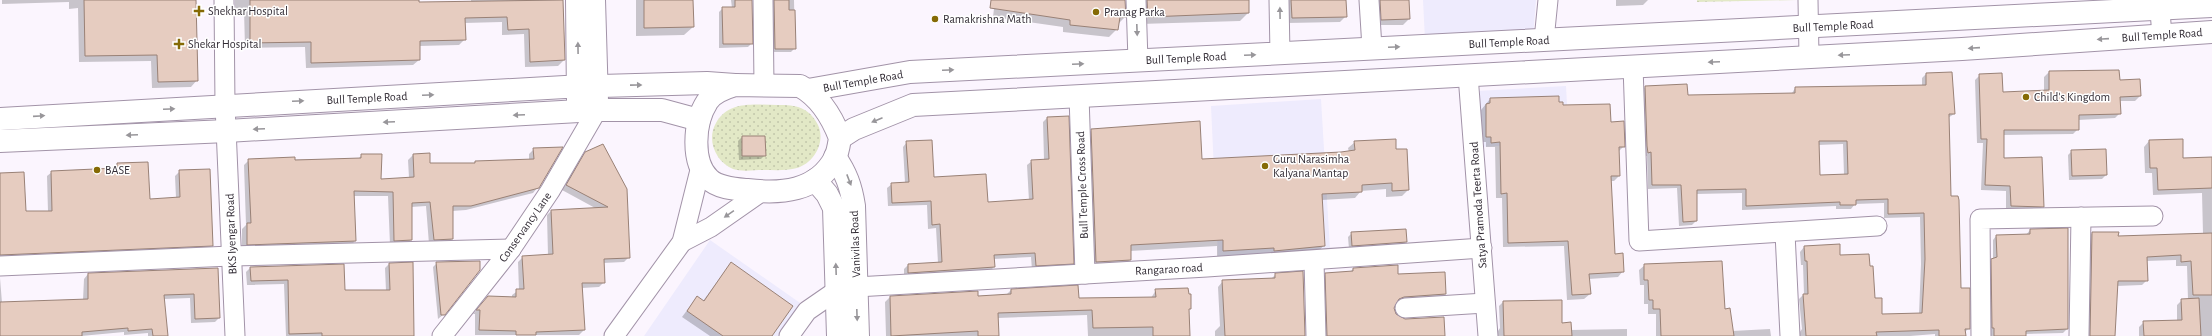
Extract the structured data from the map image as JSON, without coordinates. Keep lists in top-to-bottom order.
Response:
{
  "streets": {
    "main road": ["Bull Temple Road", "Vanivilas Road"],
    "street": [
      "Bull Temple Cross Road",
      "Satya Pramoda Teerta Road",
      "Conservancy Lane",
      "BKS Iyengar Road",
      "Rangarao road"
    ]
  },
  "crossings": [
    ["Bull Temple Road", "Bull Temple Cross Road"],
    ["Bull Temple Road", "Satya Pramoda Teerta Road"],
    ["Bull Temple Road", "BKS Iyengar Road"],
    ["Bull Temple Road", "Vanivilas Road"],
    ["Bull Temple Cross Road", "Rangarao road"],
    ["Satya Pramoda Teerta Road", "Rangarao road"],
    ["Vanivilas Road", "Rangarao road"]
  ],
  "places": {
    "health": ["Shekhar Hospital", "Shekar Hospital"],
    "other": [
      "Pranag Parka",
      "Ramakrishna Math",
      "Child's Kingdom",
      "Guru Narasimha Kalyana Mantap",
      "BASE"
    ]
  }
}
